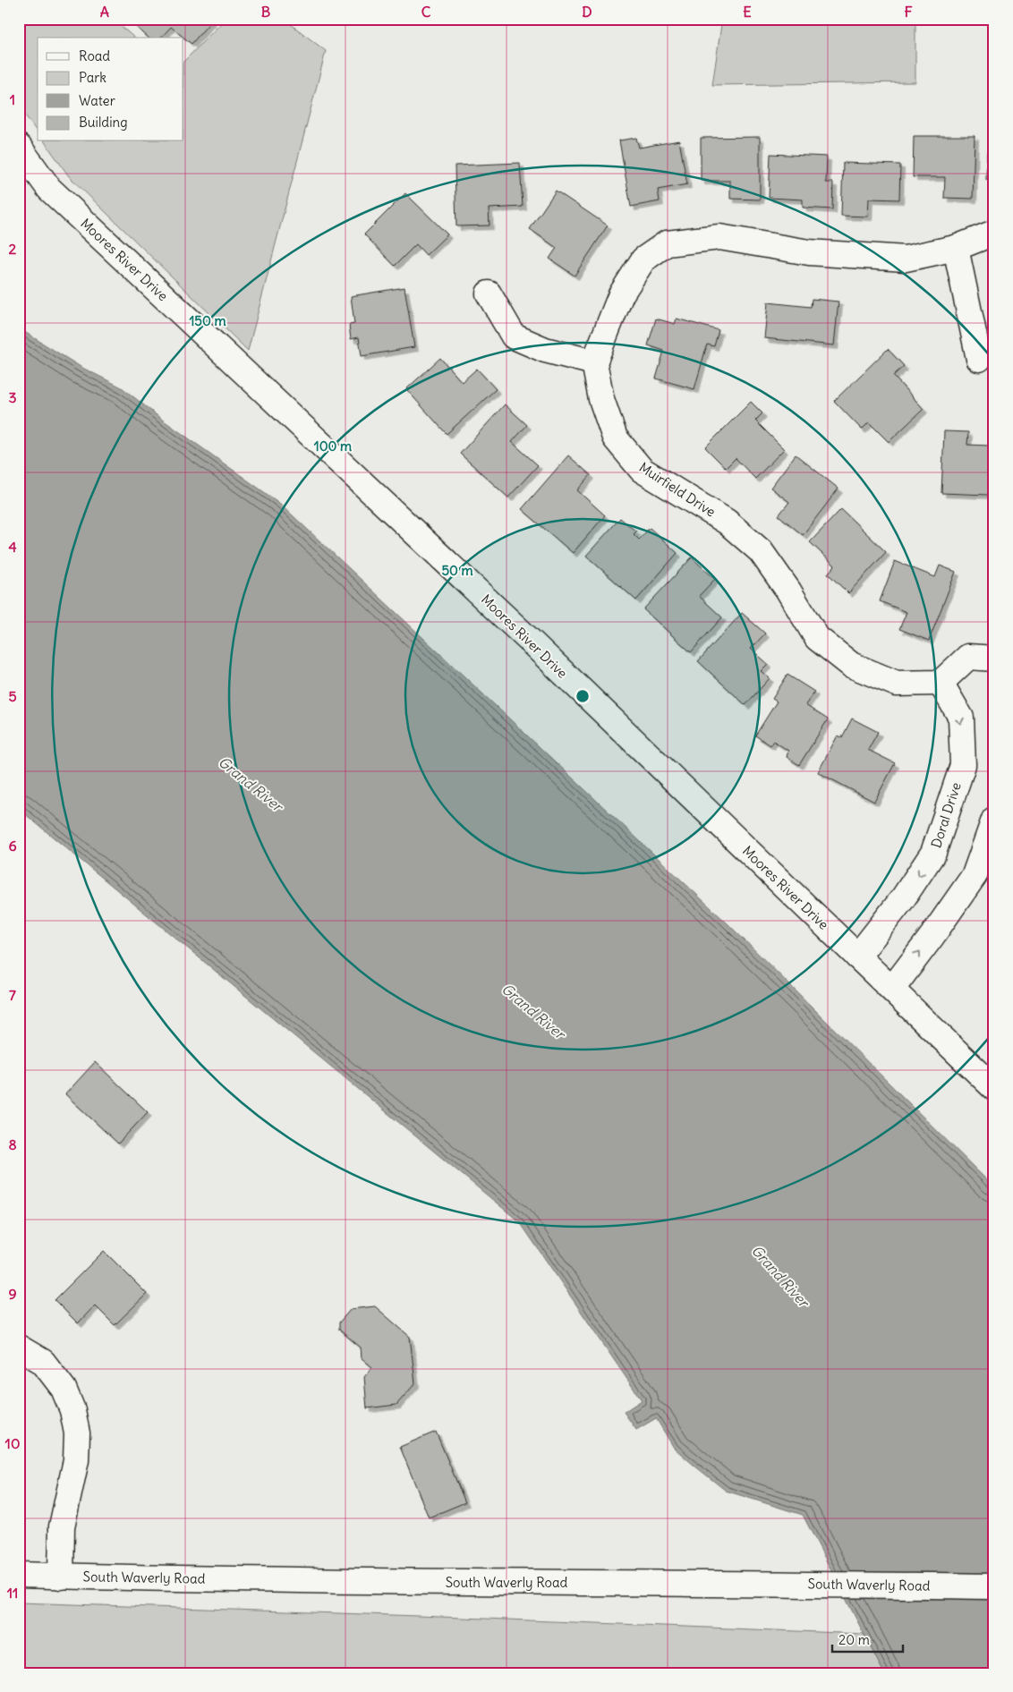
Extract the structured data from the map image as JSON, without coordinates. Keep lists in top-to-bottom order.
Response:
{
  "streets": {
    "street": [
      "Moores River Drive",
      "Muirfield Drive",
      "Doral Drive",
      "South Waverly Road"
    ]
  },
  "crossings": [
    ["Moores River Drive", "Doral Drive"],
    ["Muirfield Drive", "Doral Drive"]
  ],
  "water": ["Grand River"],
  "legend": [
    "Road",
    "Park",
    "Water",
    "Building"
  ],
  "scale_bar": "20 m",
  "grid": {
    "columns": [
      "A",
      "B",
      "C",
      "D",
      "E",
      "F"
    ],
    "rows": [
      "1",
      "2",
      "3",
      "4",
      "5",
      "6",
      "7",
      "8",
      "9",
      "10",
      "11"
    ]
  },
  "rings": ["150 m", "100 m", "50 m"]
}
